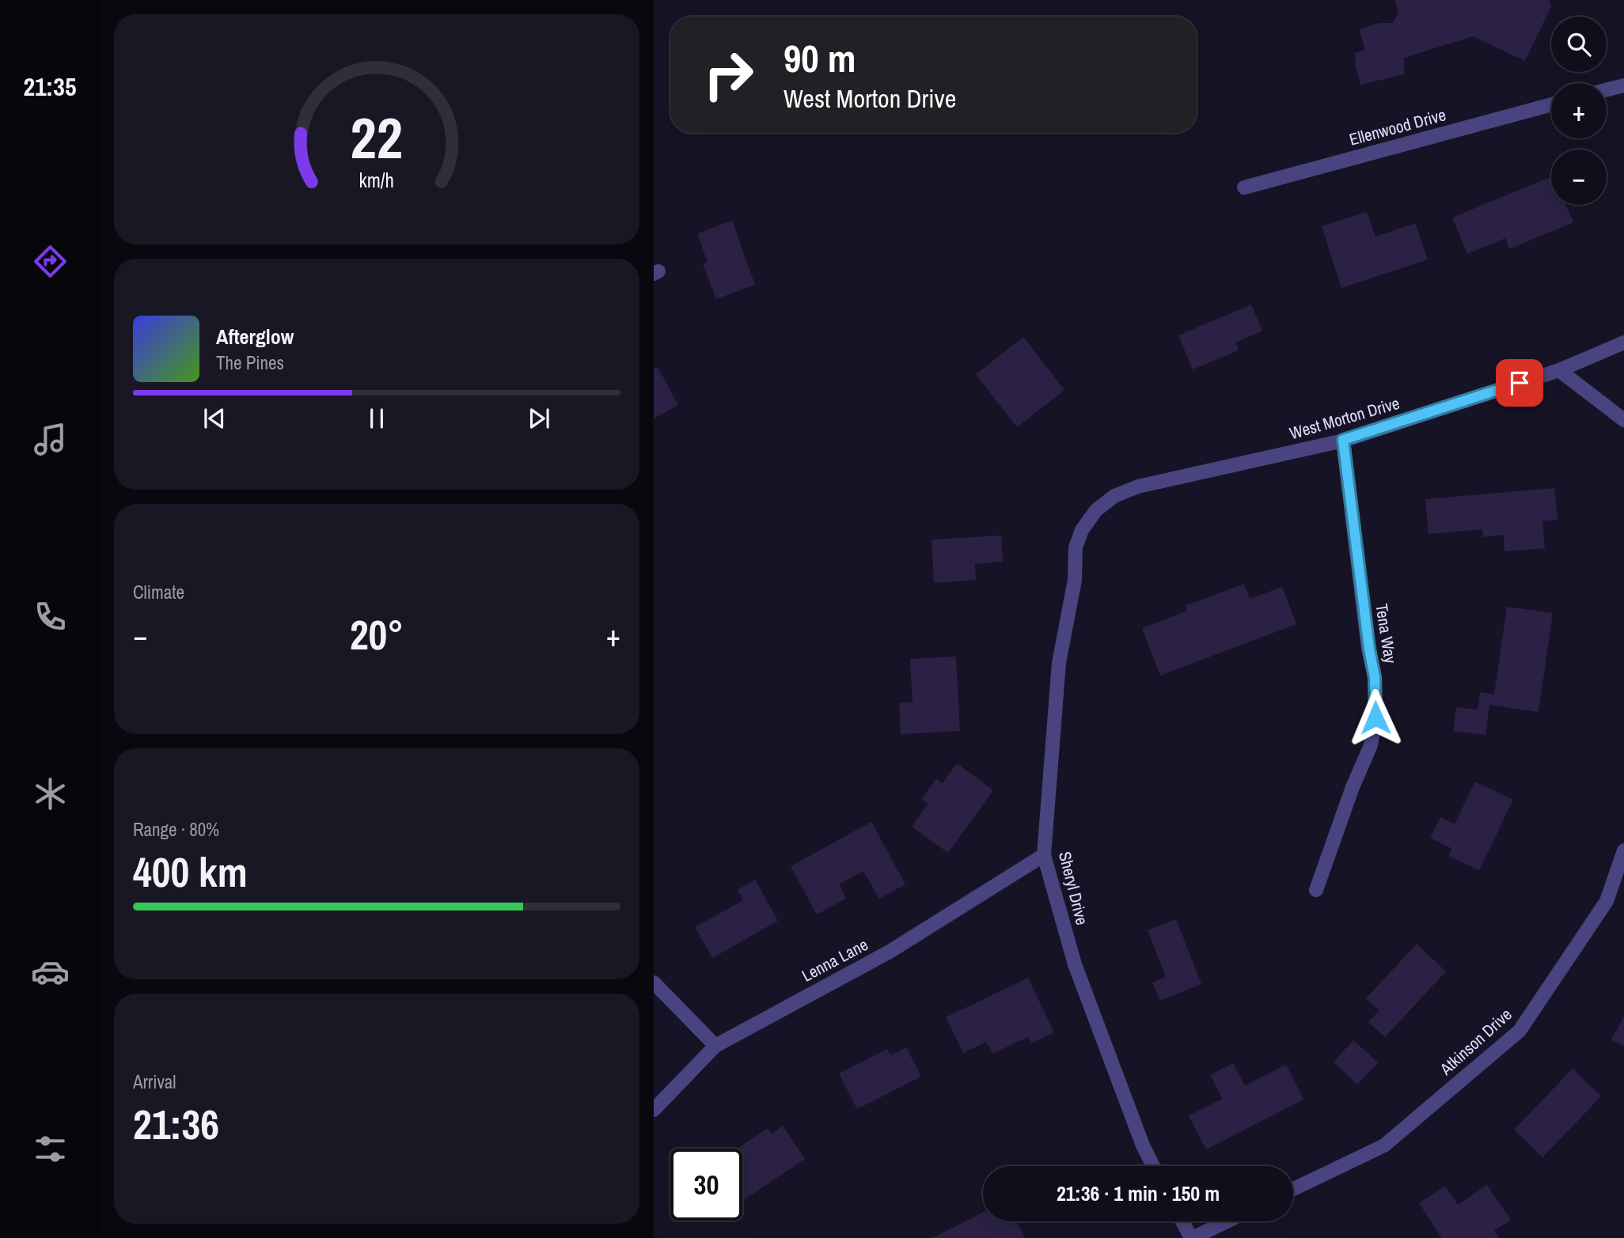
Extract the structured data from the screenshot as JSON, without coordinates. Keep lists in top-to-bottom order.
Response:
{
  "streets": {
    "street": [
      "Ellenwood Drive",
      "West Morton Drive",
      "Tena Way",
      "Sheryl Drive",
      "Lenna Lane",
      "Atkinson Drive"
    ]
  },
  "crossings": [
    ["West Morton Drive", "Tena Way"],
    ["West Morton Drive", "Sheryl Drive"],
    ["Sheryl Drive", "Lenna Lane"]
  ],
  "page": {
    "tabs": "21:35",
    "map_buttons": ["+", "−"],
    "turn": ["90 m", "West Morton Drive"],
    "song": ["Afterglow", "The Pines"],
    "tile": [
      "Climate",
      ["Range · 80%", "400 km"],
      ["Arrival", "21:36"]
    ],
    "heat": ["−", "20°", "+"],
    "limit": "30",
    "trip": "21:36 · 1 min · 150 m",
    "gauge": ["22", "km/h"]
  }
}
